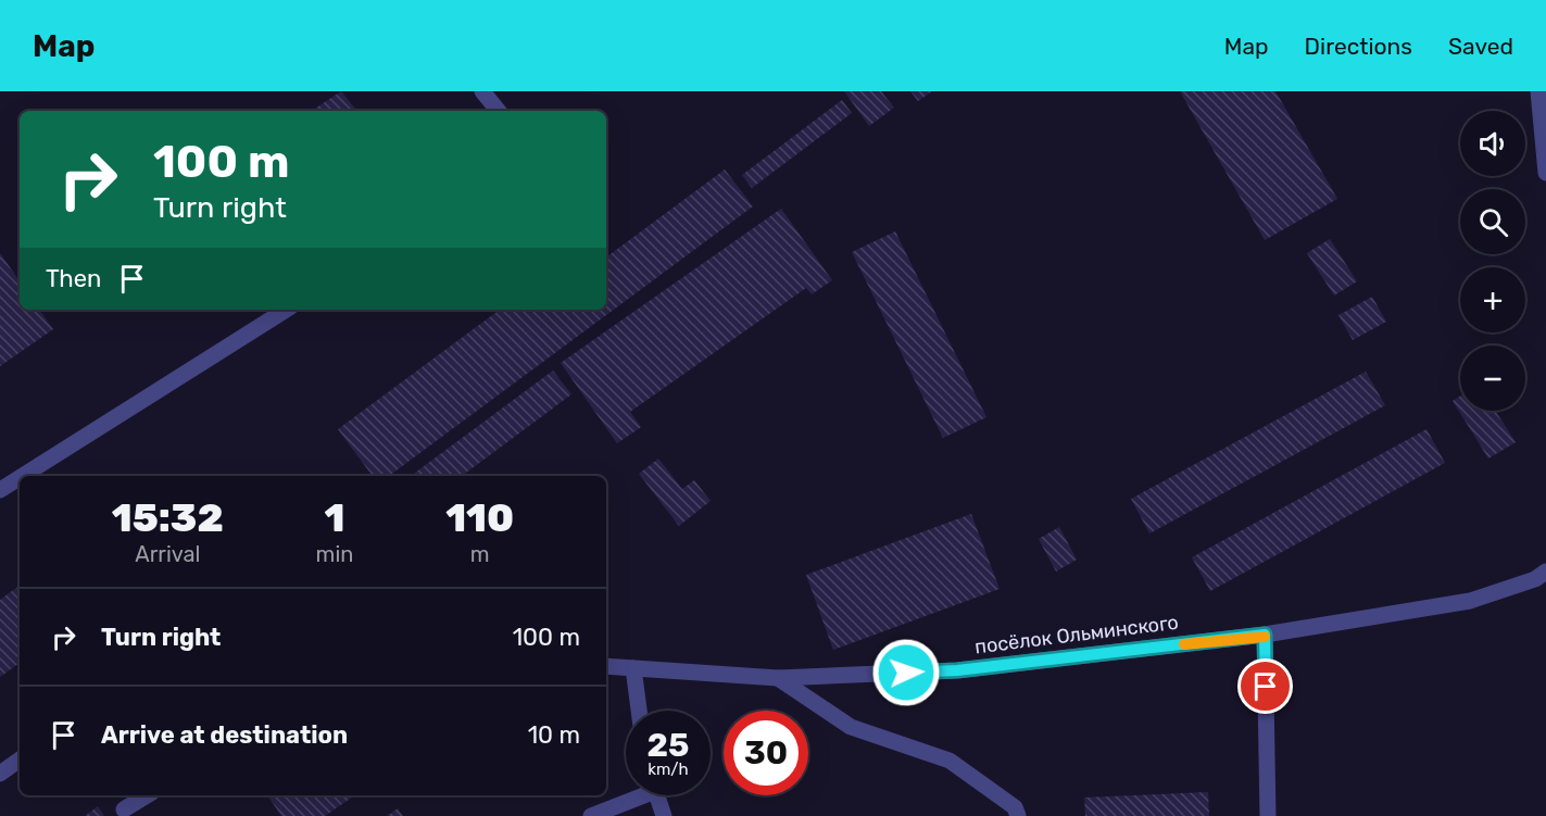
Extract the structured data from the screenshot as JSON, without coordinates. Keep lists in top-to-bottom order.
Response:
{
  "streets": {
    "street": ["посёлок Ольминского"]
  },
  "page": {
    "header": "Map",
    "nav": ["Map", "Directions", "Saved"],
    "map_buttons": ["+", "−"],
    "turn": ["100 m", "Turn right"],
    "then": "Then",
    "eta": [
      "15:32",
      "Arrival",
      "1",
      "min",
      "110",
      "m"
    ],
    "list": [
      {
        "name": "Turn right",
        "value": "100 m"
      },
      {
        "name": "Arrive at destination",
        "value": "10 m"
      }
    ],
    "speed": "25 km/h",
    "limit": "30"
  }
}
